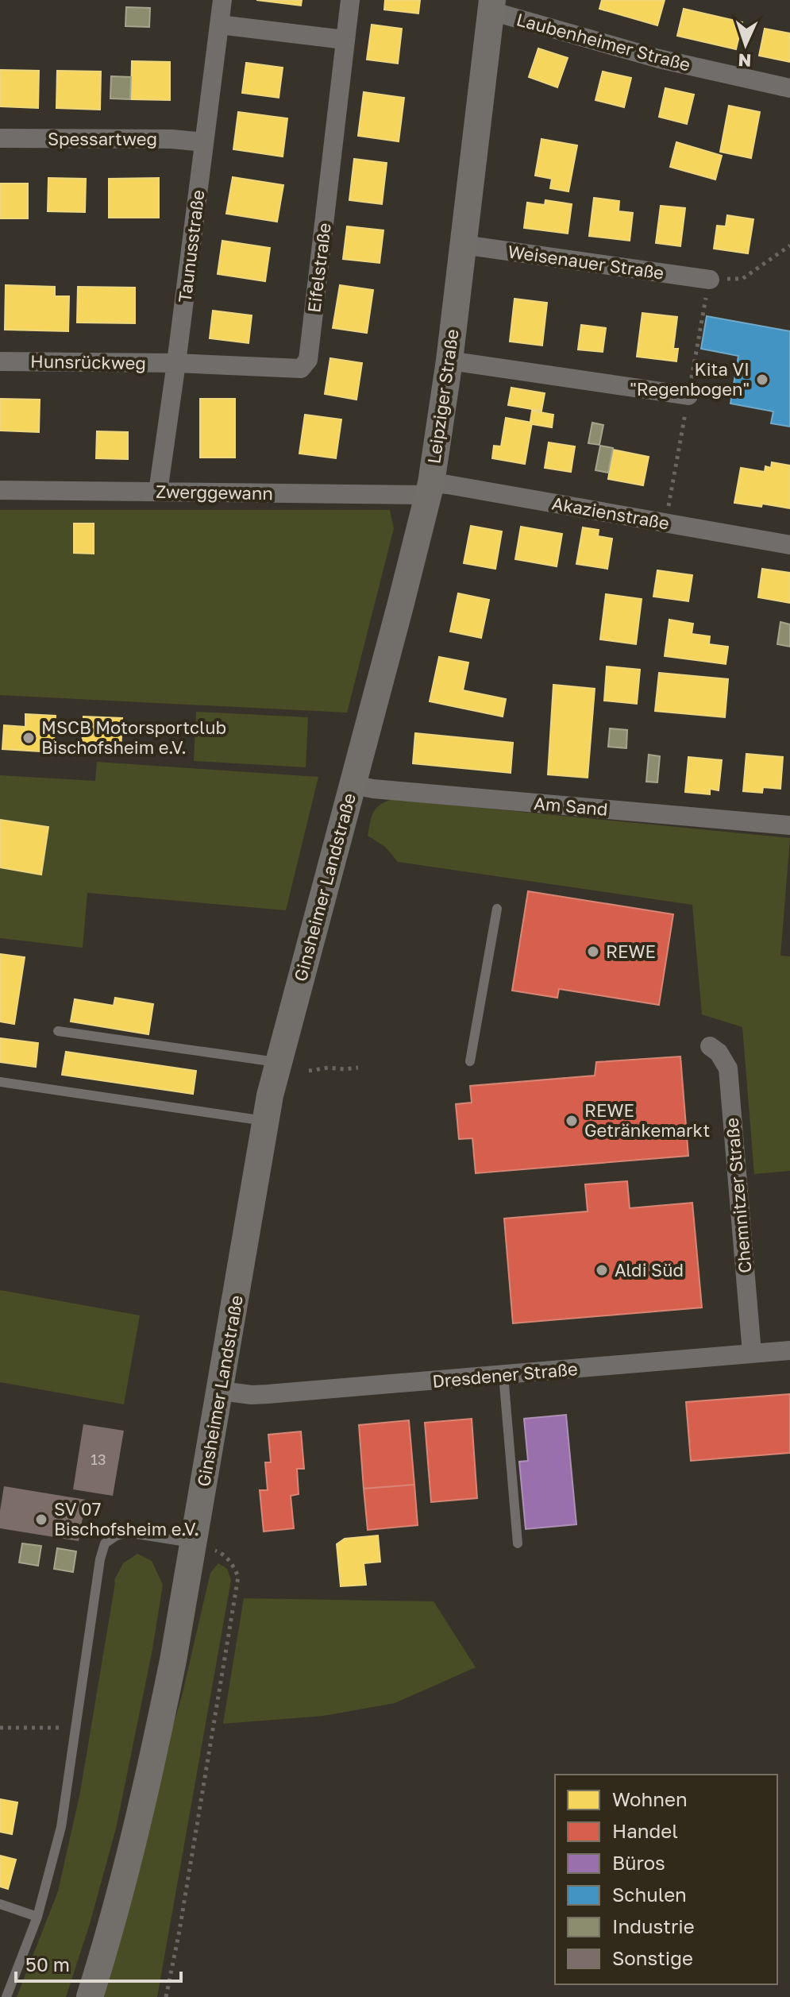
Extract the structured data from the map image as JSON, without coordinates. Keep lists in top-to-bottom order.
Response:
{
  "streets": {
    "main road": ["Leipziger Straße", "Ginsheimer Landstraße"],
    "street": [
      "Laubenheimer Straße",
      "Spessartweg",
      "Taunusstraße",
      "Weisenauer Straße",
      "Eifelstraße",
      "Hunsrückweg",
      "Zwerggewann",
      "Akazienstraße",
      "Am Sand",
      "Chemnitzer Straße",
      "Dresdener Straße"
    ]
  },
  "crossings": [
    ["Laubenheimer Straße", "Leipziger Straße"],
    ["Spessartweg", "Taunusstraße"],
    ["Taunusstraße", "Eifelstraße"],
    ["Taunusstraße", "Hunsrückweg"],
    ["Taunusstraße", "Zwerggewann"],
    ["Weisenauer Straße", "Leipziger Straße"],
    ["Eifelstraße", "Hunsrückweg"],
    ["Leipziger Straße", "Zwerggewann"],
    ["Leipziger Straße", "Akazienstraße"],
    ["Leipziger Straße", "Am Sand"],
    ["Leipziger Straße", "Ginsheimer Landstraße"],
    ["Zwerggewann", "Akazienstraße"],
    ["Am Sand", "Ginsheimer Landstraße"],
    ["Ginsheimer Landstraße", "Dresdener Straße"],
    ["Chemnitzer Straße", "Dresdener Straße"]
  ],
  "places": [
    "Kita VI \"Regenbogen\"",
    "MSCB Motorsportclub Bischofsheim e.V.",
    "REWE",
    "REWE Getränkemarkt",
    "Aldi Süd",
    "SV 07 Bischofsheim e.V."
  ],
  "house_numbers": ["13"],
  "legend": [
    "Wohnen",
    "Handel",
    "Büros",
    "Schulen",
    "Industrie",
    "Sonstige"
  ],
  "scale_bar": "50 m",
  "north": "bottom"
}
